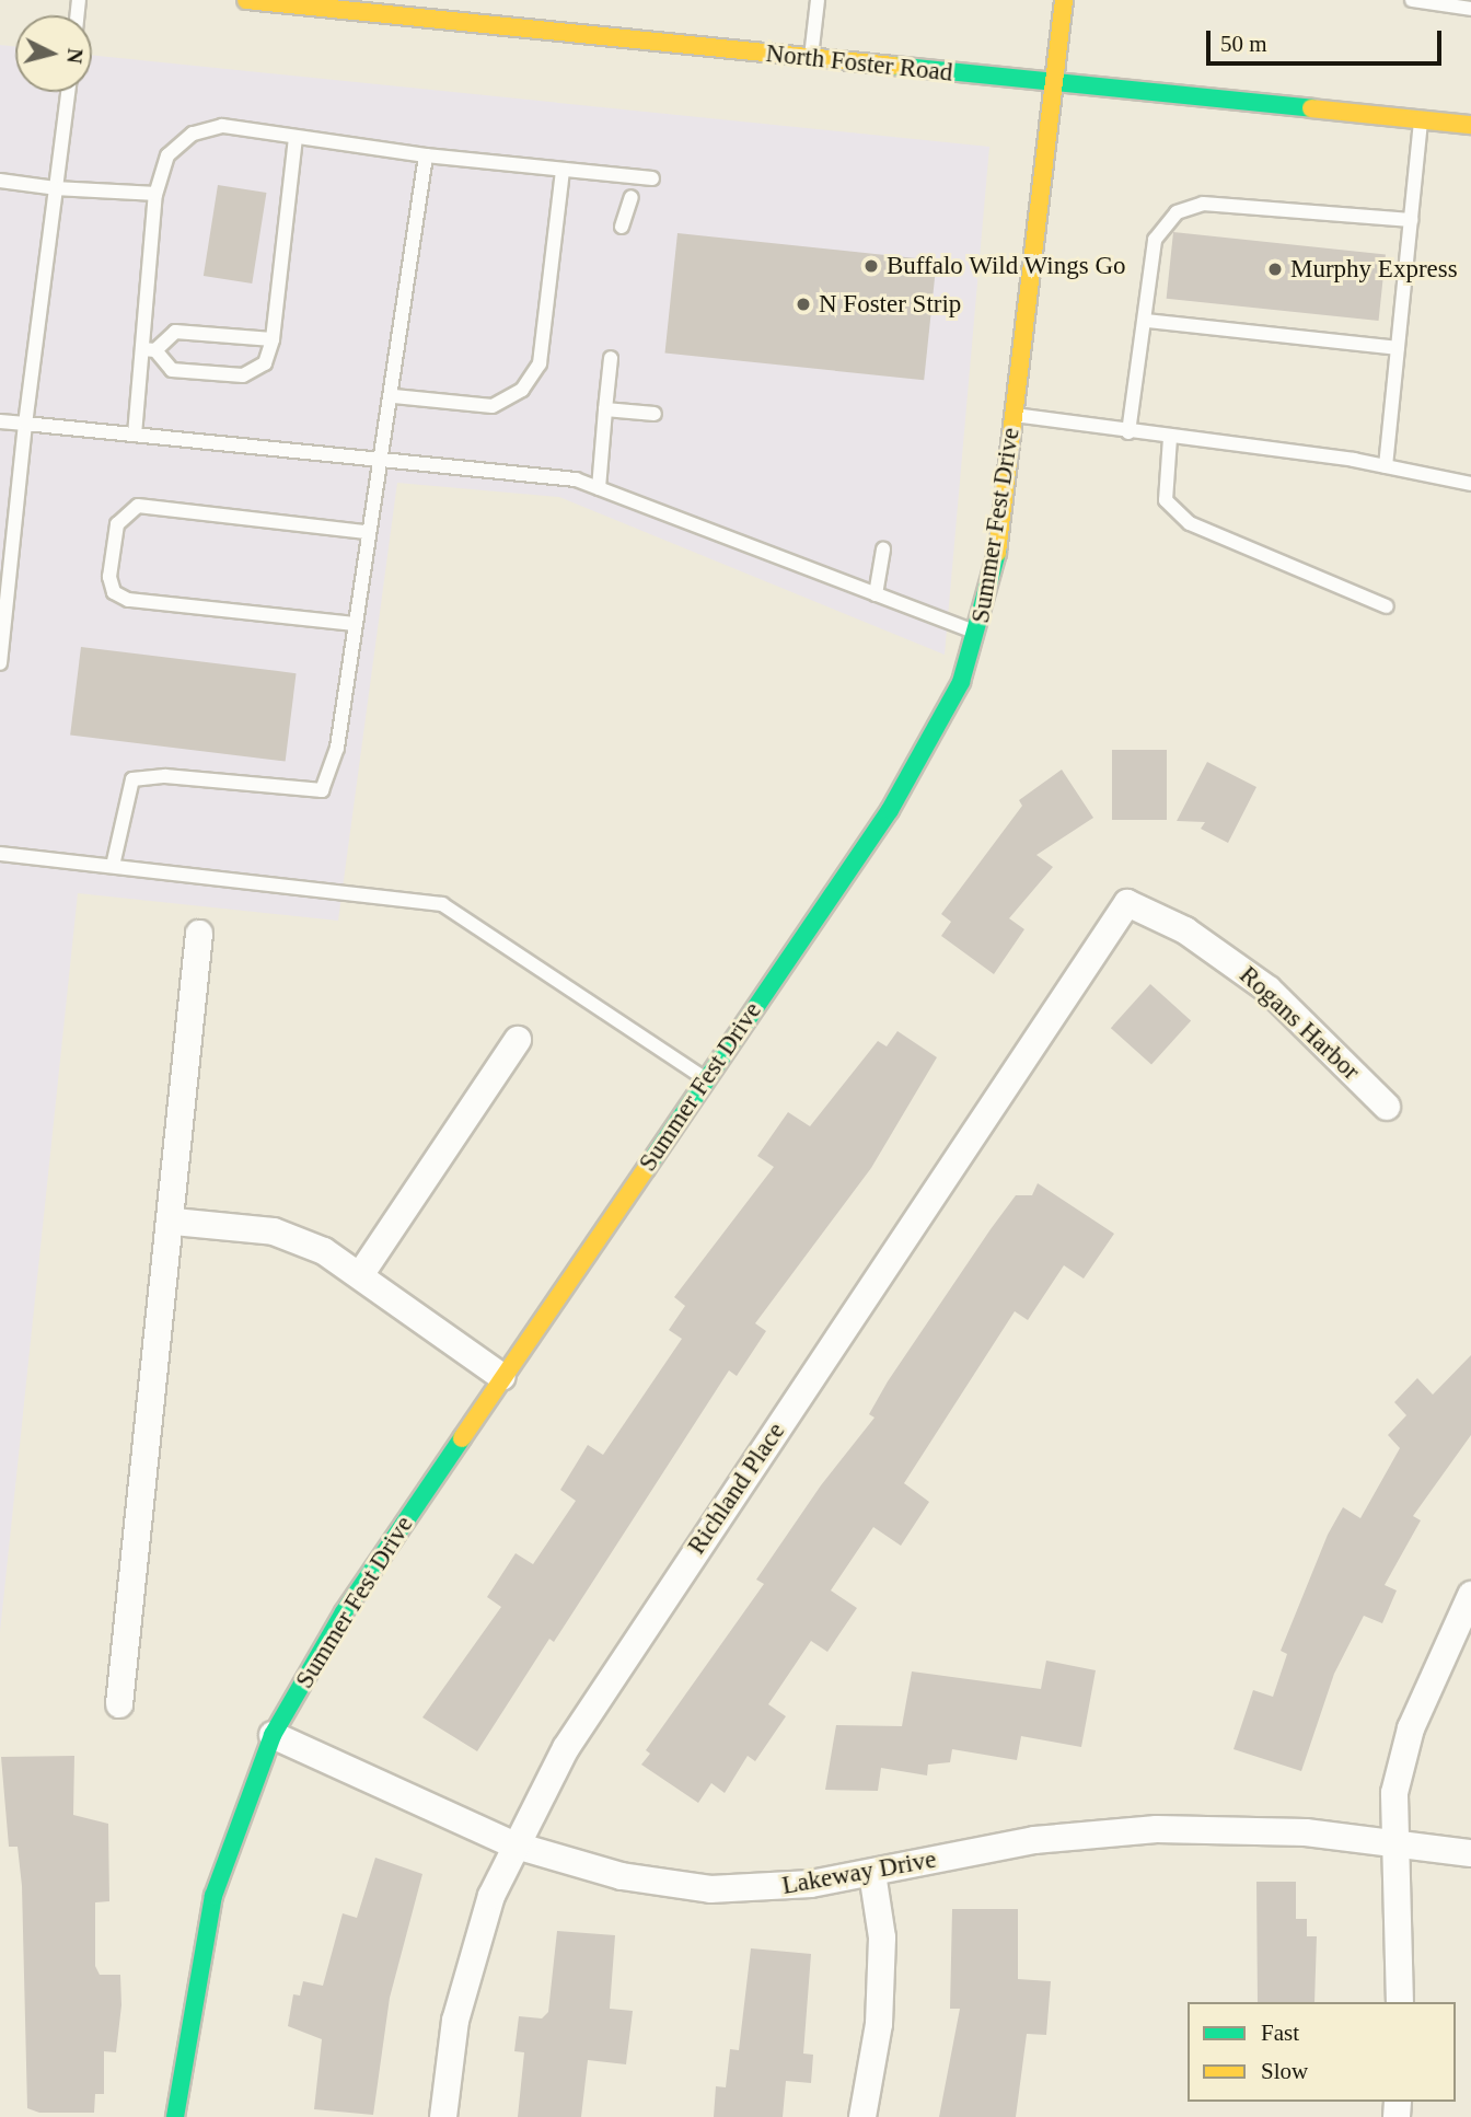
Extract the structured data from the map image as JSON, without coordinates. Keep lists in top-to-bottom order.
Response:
{
  "streets": {
    "street": [
      "North Foster Road",
      "Summer Fest Drive",
      "Rogans Harbor",
      "Richland Place",
      "Lakeway Drive"
    ]
  },
  "crossings": [
    ["North Foster Road", "Summer Fest Drive"],
    ["Summer Fest Drive", "Lakeway Drive"],
    ["Rogans Harbor", "Richland Place"],
    ["Richland Place", "Lakeway Drive"]
  ],
  "places": ["Buffalo Wild Wings Go", "Murphy Express", "N Foster Strip"],
  "legend": ["Fast", "Slow"],
  "scale_bar": "50 m",
  "north": "right"
}
